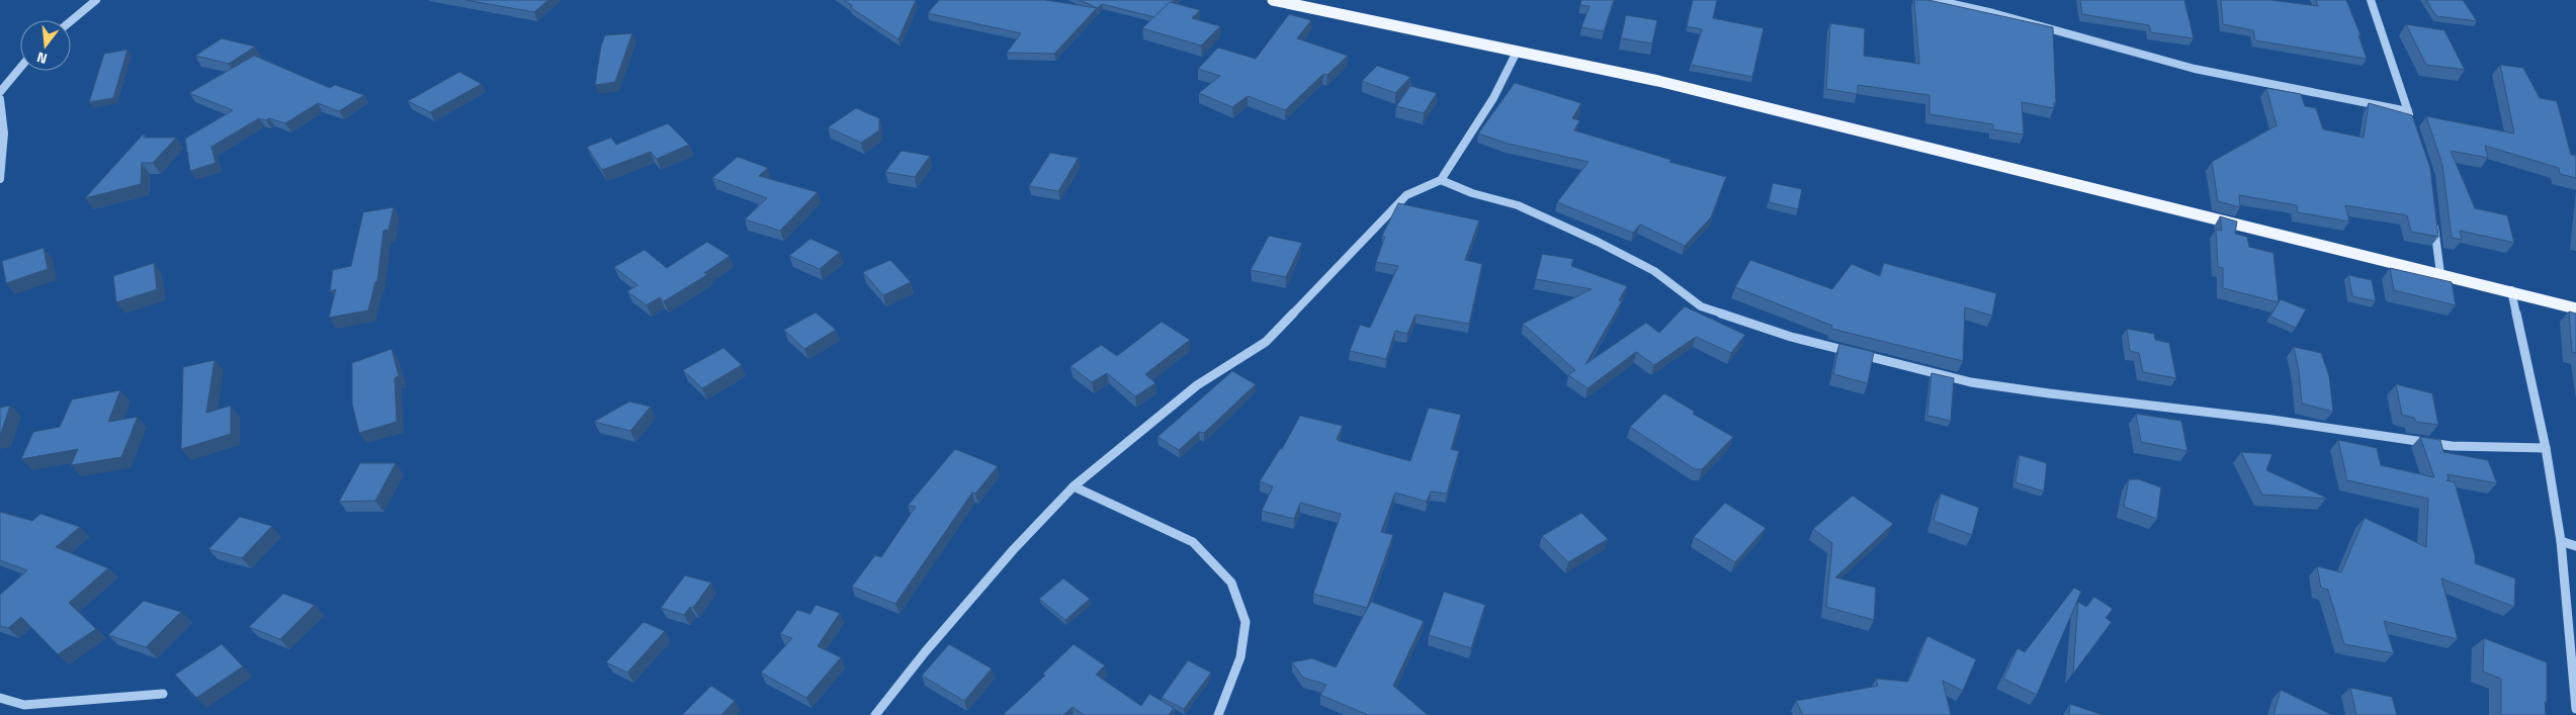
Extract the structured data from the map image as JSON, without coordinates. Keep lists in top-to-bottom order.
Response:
{
  "north": "bottom"
}
